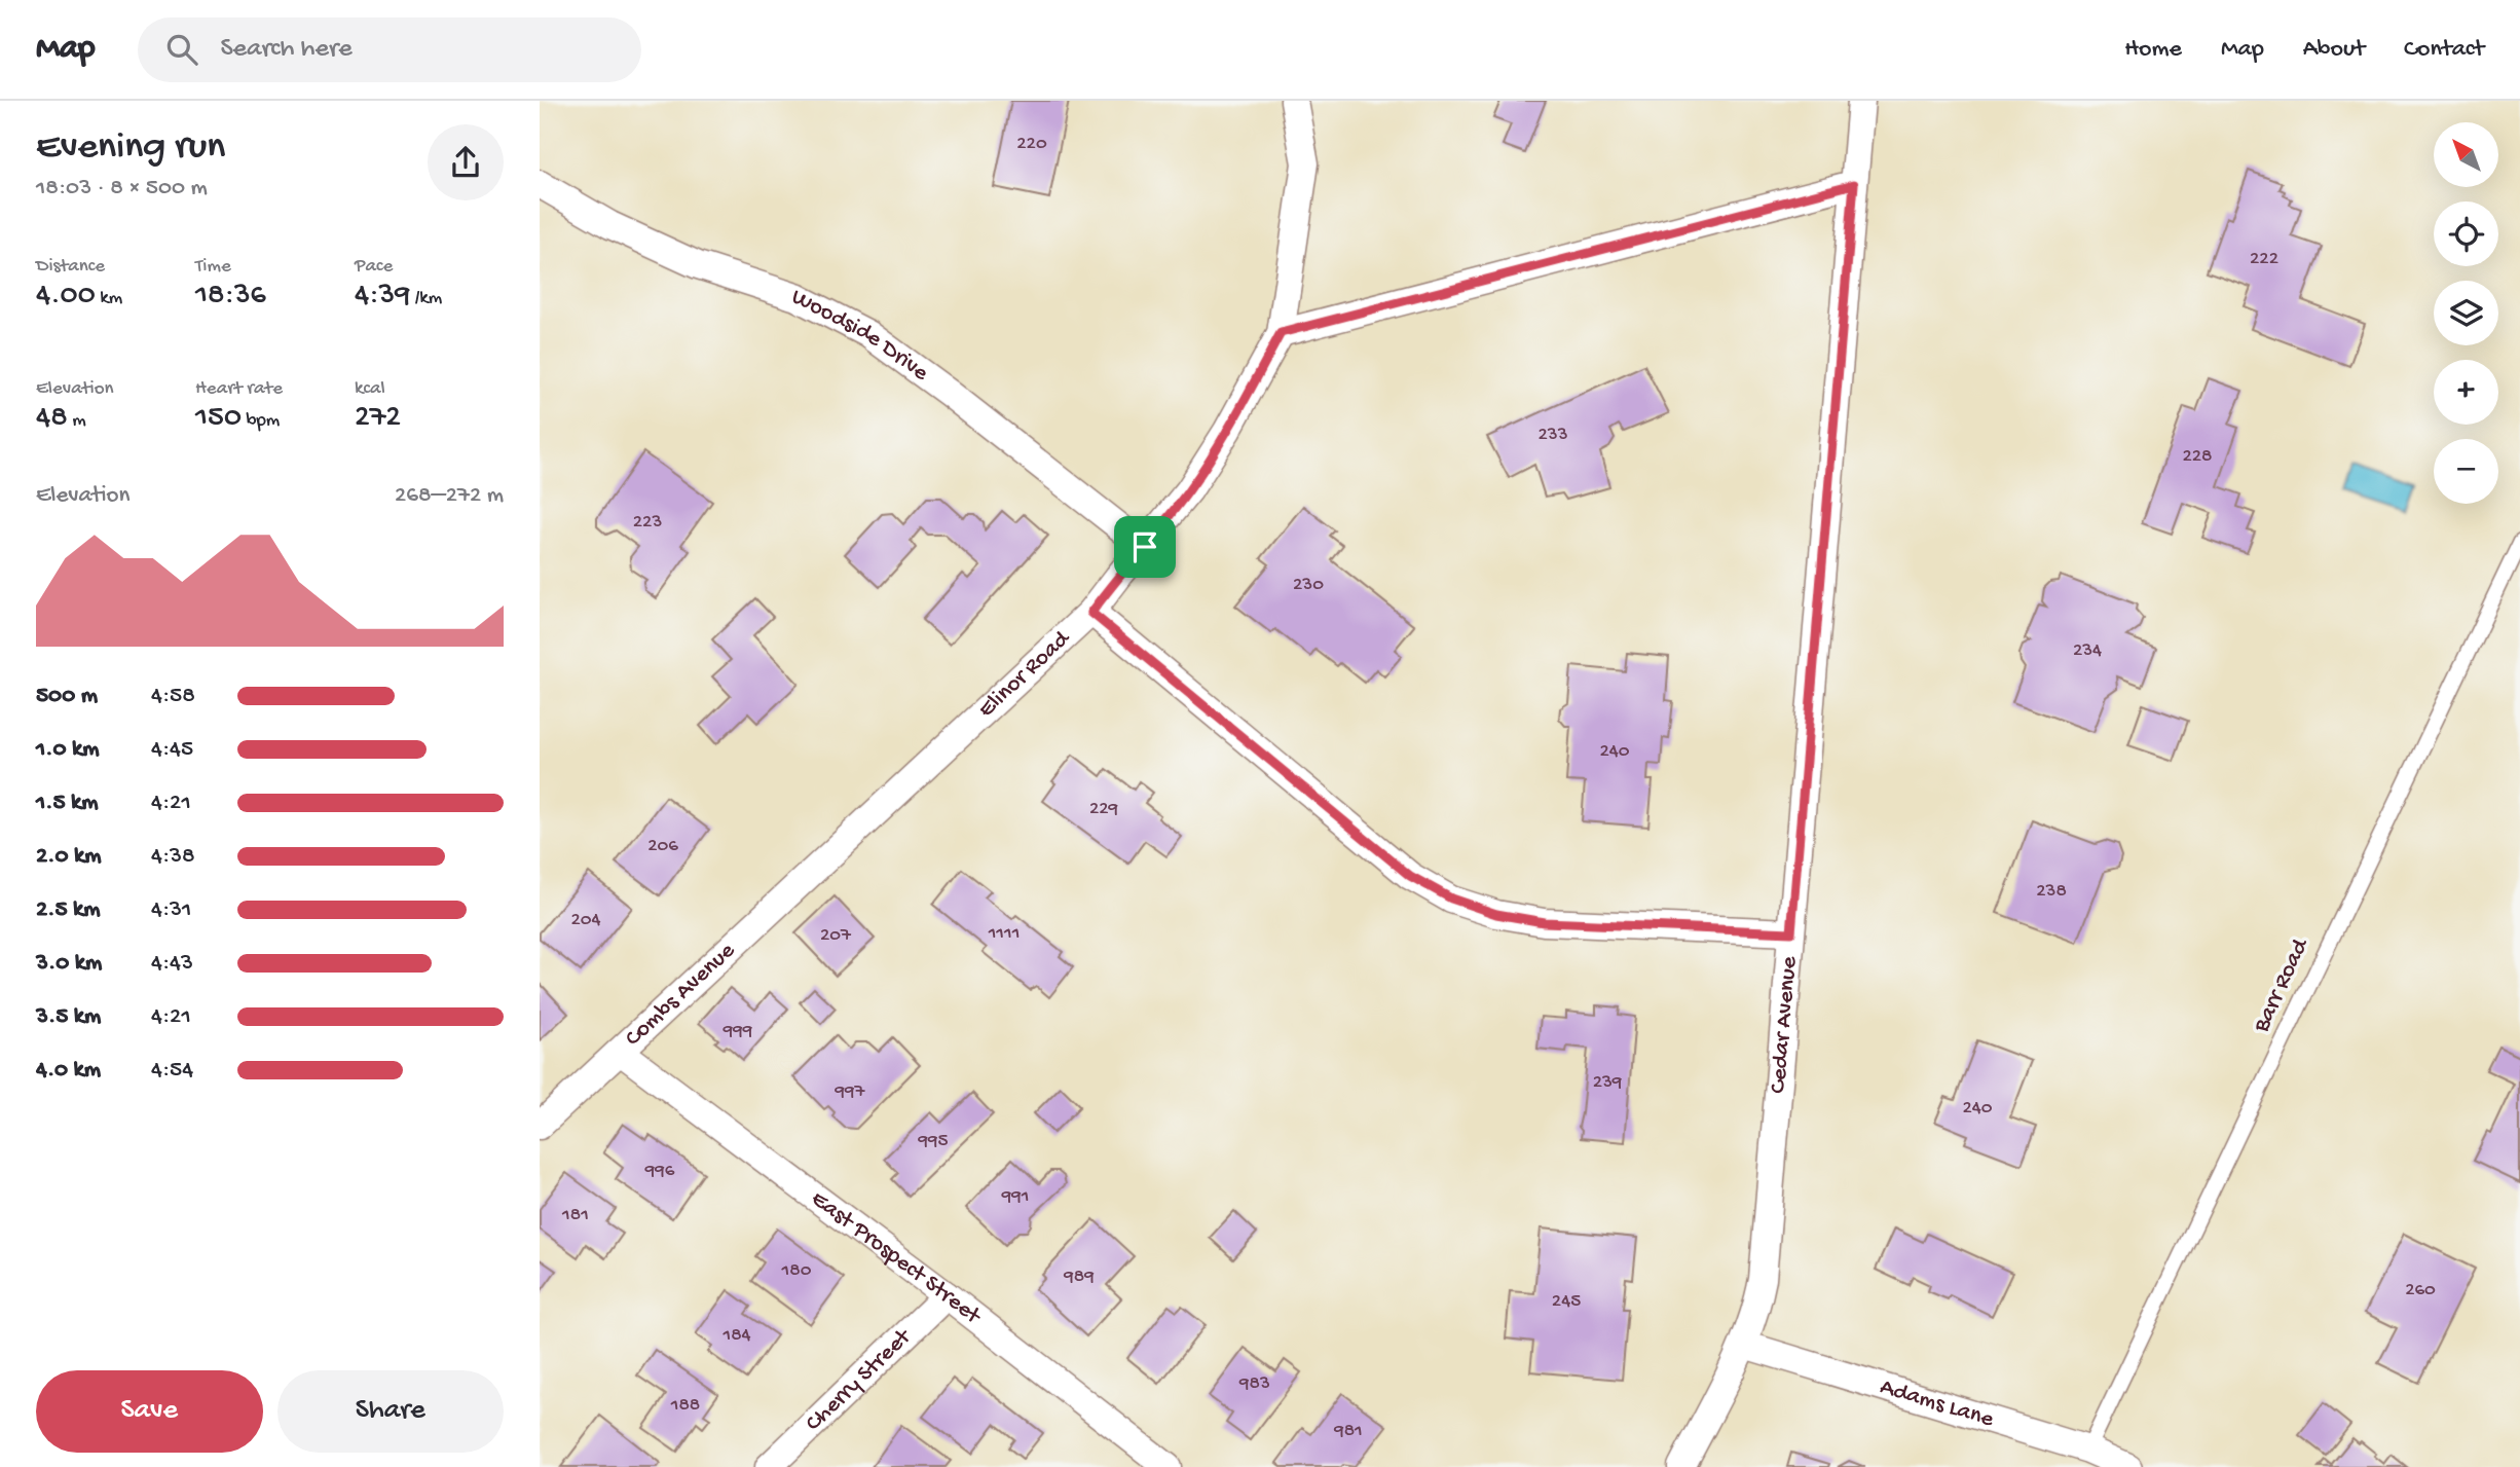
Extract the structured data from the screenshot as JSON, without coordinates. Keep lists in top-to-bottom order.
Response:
{
  "streets": {
    "street": [
      "Woodside Drive",
      "Elinor Road",
      "Combs Avenue",
      "Cedar Avenue",
      "East Prospect Street",
      "Cherry Street",
      "Adams Lane"
    ],
    "lane": ["Barr Road"]
  },
  "crossings": [
    ["Woodside Drive", "Elinor Road"],
    ["Elinor Road", "Combs Avenue"],
    ["Barr Road", "Adams Lane"],
    ["Combs Avenue", "East Prospect Street"],
    ["Cedar Avenue", "Adams Lane"],
    ["East Prospect Street", "Cherry Street"]
  ],
  "house_numbers": [
    "220",
    "222",
    "233",
    "228",
    "223",
    "230",
    "234",
    "240",
    "229",
    "206",
    "238",
    "204",
    "1111",
    "207",
    "999",
    "239",
    "997",
    "240",
    "995",
    "996",
    "991",
    "181",
    "180",
    "989",
    "260",
    "245",
    "184",
    "983",
    "188",
    "981"
  ],
  "north": "top left",
  "page": {
    "header": "Map",
    "search": "Search here",
    "nav": [
      "Home",
      "Map",
      "About",
      "Contact"
    ],
    "heading": ["Evening run", "18:03 · 8 × 500 m"],
    "map_buttons": ["+", "−"],
    "stats": [
      ["Distance", "4.00 km"],
      ["Time", "18:36"],
      ["Pace", "4:39 /km"],
      ["Elevation", "48 m"],
      ["Heart rate", "150 bpm"],
      ["kcal", "272"]
    ],
    "chart": ["Elevation", "268–272 m"],
    "list": [
      {
        "name": "500 m",
        "note": "4:58"
      },
      {
        "name": "1.0 km",
        "note": "4:45"
      },
      {
        "name": "1.5 km",
        "note": "4:21"
      },
      {
        "name": "2.0 km",
        "note": "4:38"
      },
      {
        "name": "2.5 km",
        "note": "4:31"
      },
      {
        "name": "3.0 km",
        "note": "4:43"
      },
      {
        "name": "3.5 km",
        "note": "4:21"
      },
      {
        "name": "4.0 km",
        "note": "4:54"
      }
    ],
    "buttons": ["Save", "Share"]
  }
}
